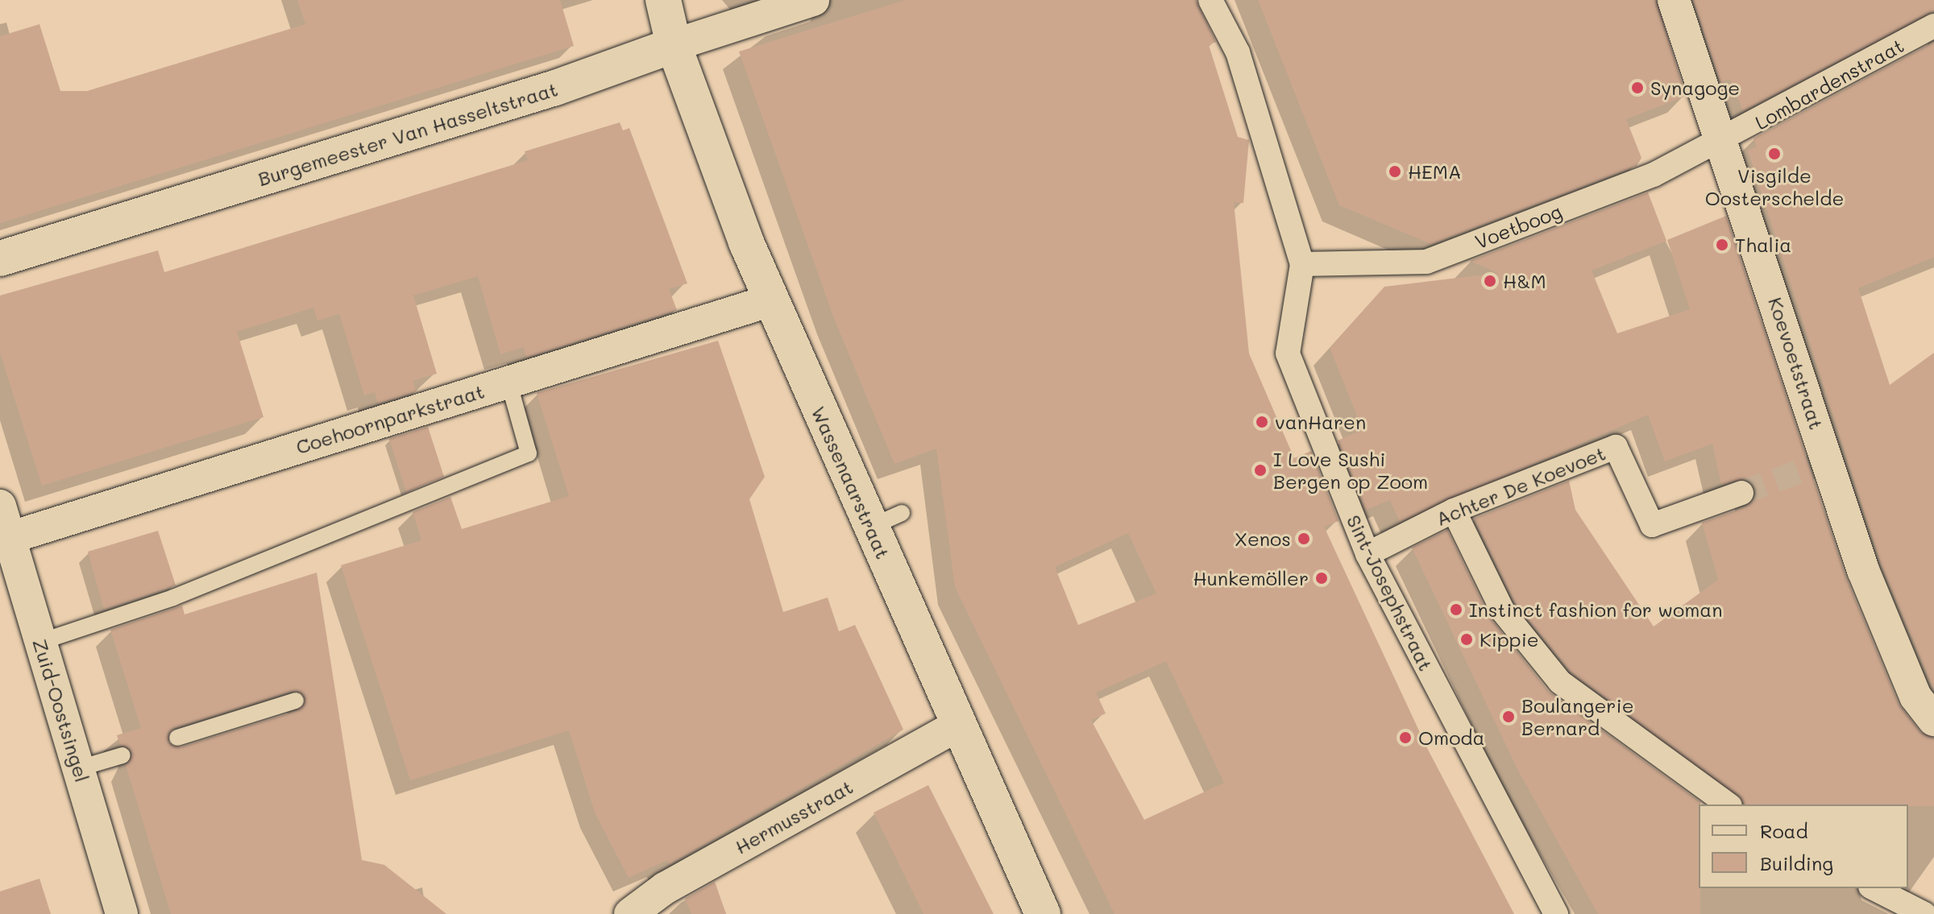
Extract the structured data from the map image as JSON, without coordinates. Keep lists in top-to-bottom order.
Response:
{
  "streets": {
    "street": [
      "Lombardenstraat",
      "Burgemeester Van Hasseltstraat",
      "Voetboog",
      "Koevoetstraat",
      "Coehoornparkstraat",
      "Wassenaarstraat",
      "Achter De Koevoet",
      "Sint-Josephstraat",
      "Zuid-Oostsingel",
      "Hermusstraat"
    ]
  },
  "crossings": [
    ["Lombardenstraat", "Voetboog"],
    ["Lombardenstraat", "Koevoetstraat"],
    ["Burgemeester Van Hasseltstraat", "Wassenaarstraat"],
    ["Voetboog", "Koevoetstraat"],
    ["Voetboog", "Sint-Josephstraat"],
    ["Coehoornparkstraat", "Wassenaarstraat"],
    ["Coehoornparkstraat", "Zuid-Oostsingel"],
    ["Wassenaarstraat", "Hermusstraat"],
    ["Achter De Koevoet", "Sint-Josephstraat"]
  ],
  "places": [
    "Synagoge",
    "Visgilde Oosterschelde",
    "HEMA",
    "Thalia",
    "H&M",
    "vanHaren",
    "I Love Sushi Bergen op Zoom",
    "Xenos",
    "Hunkemöller",
    "Instinct fashion for woman",
    "Kippie",
    "Boulangerie Bernard",
    "Omoda"
  ],
  "legend": ["Road", "Building"]
}
